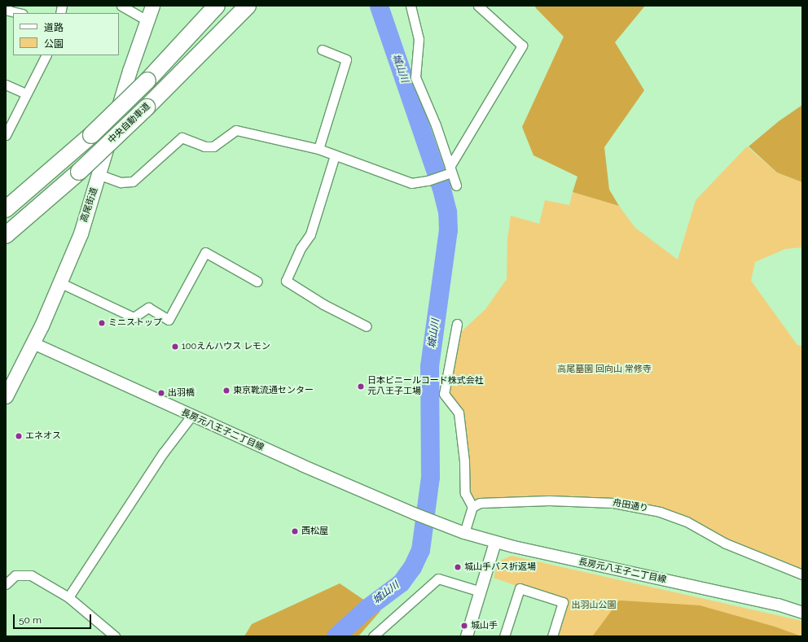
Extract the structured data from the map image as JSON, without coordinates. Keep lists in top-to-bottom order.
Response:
{
  "streets": {
    "highway": ["中央自動車道"],
    "main road": ["高尾街道"],
    "street": ["長房元八王子二丁目線", "舟田通り"]
  },
  "crossings": [
    ["高尾街道", "長房元八王子二丁目線"]
  ],
  "water": ["城山川"],
  "parks": ["高尾墓園 回向山 常修寺", "出羽山公園"],
  "places": [
    "ミニストップ",
    "100えんハウス レモン",
    "日本ビニールコード株式会社 元八王子工場",
    "東京靴流通センター",
    "出羽橋",
    "エネオス",
    "西松屋",
    "城山手バス折返場",
    "城山手"
  ],
  "legend": ["道路", "公園"],
  "scale_bar": "50 m"
}
